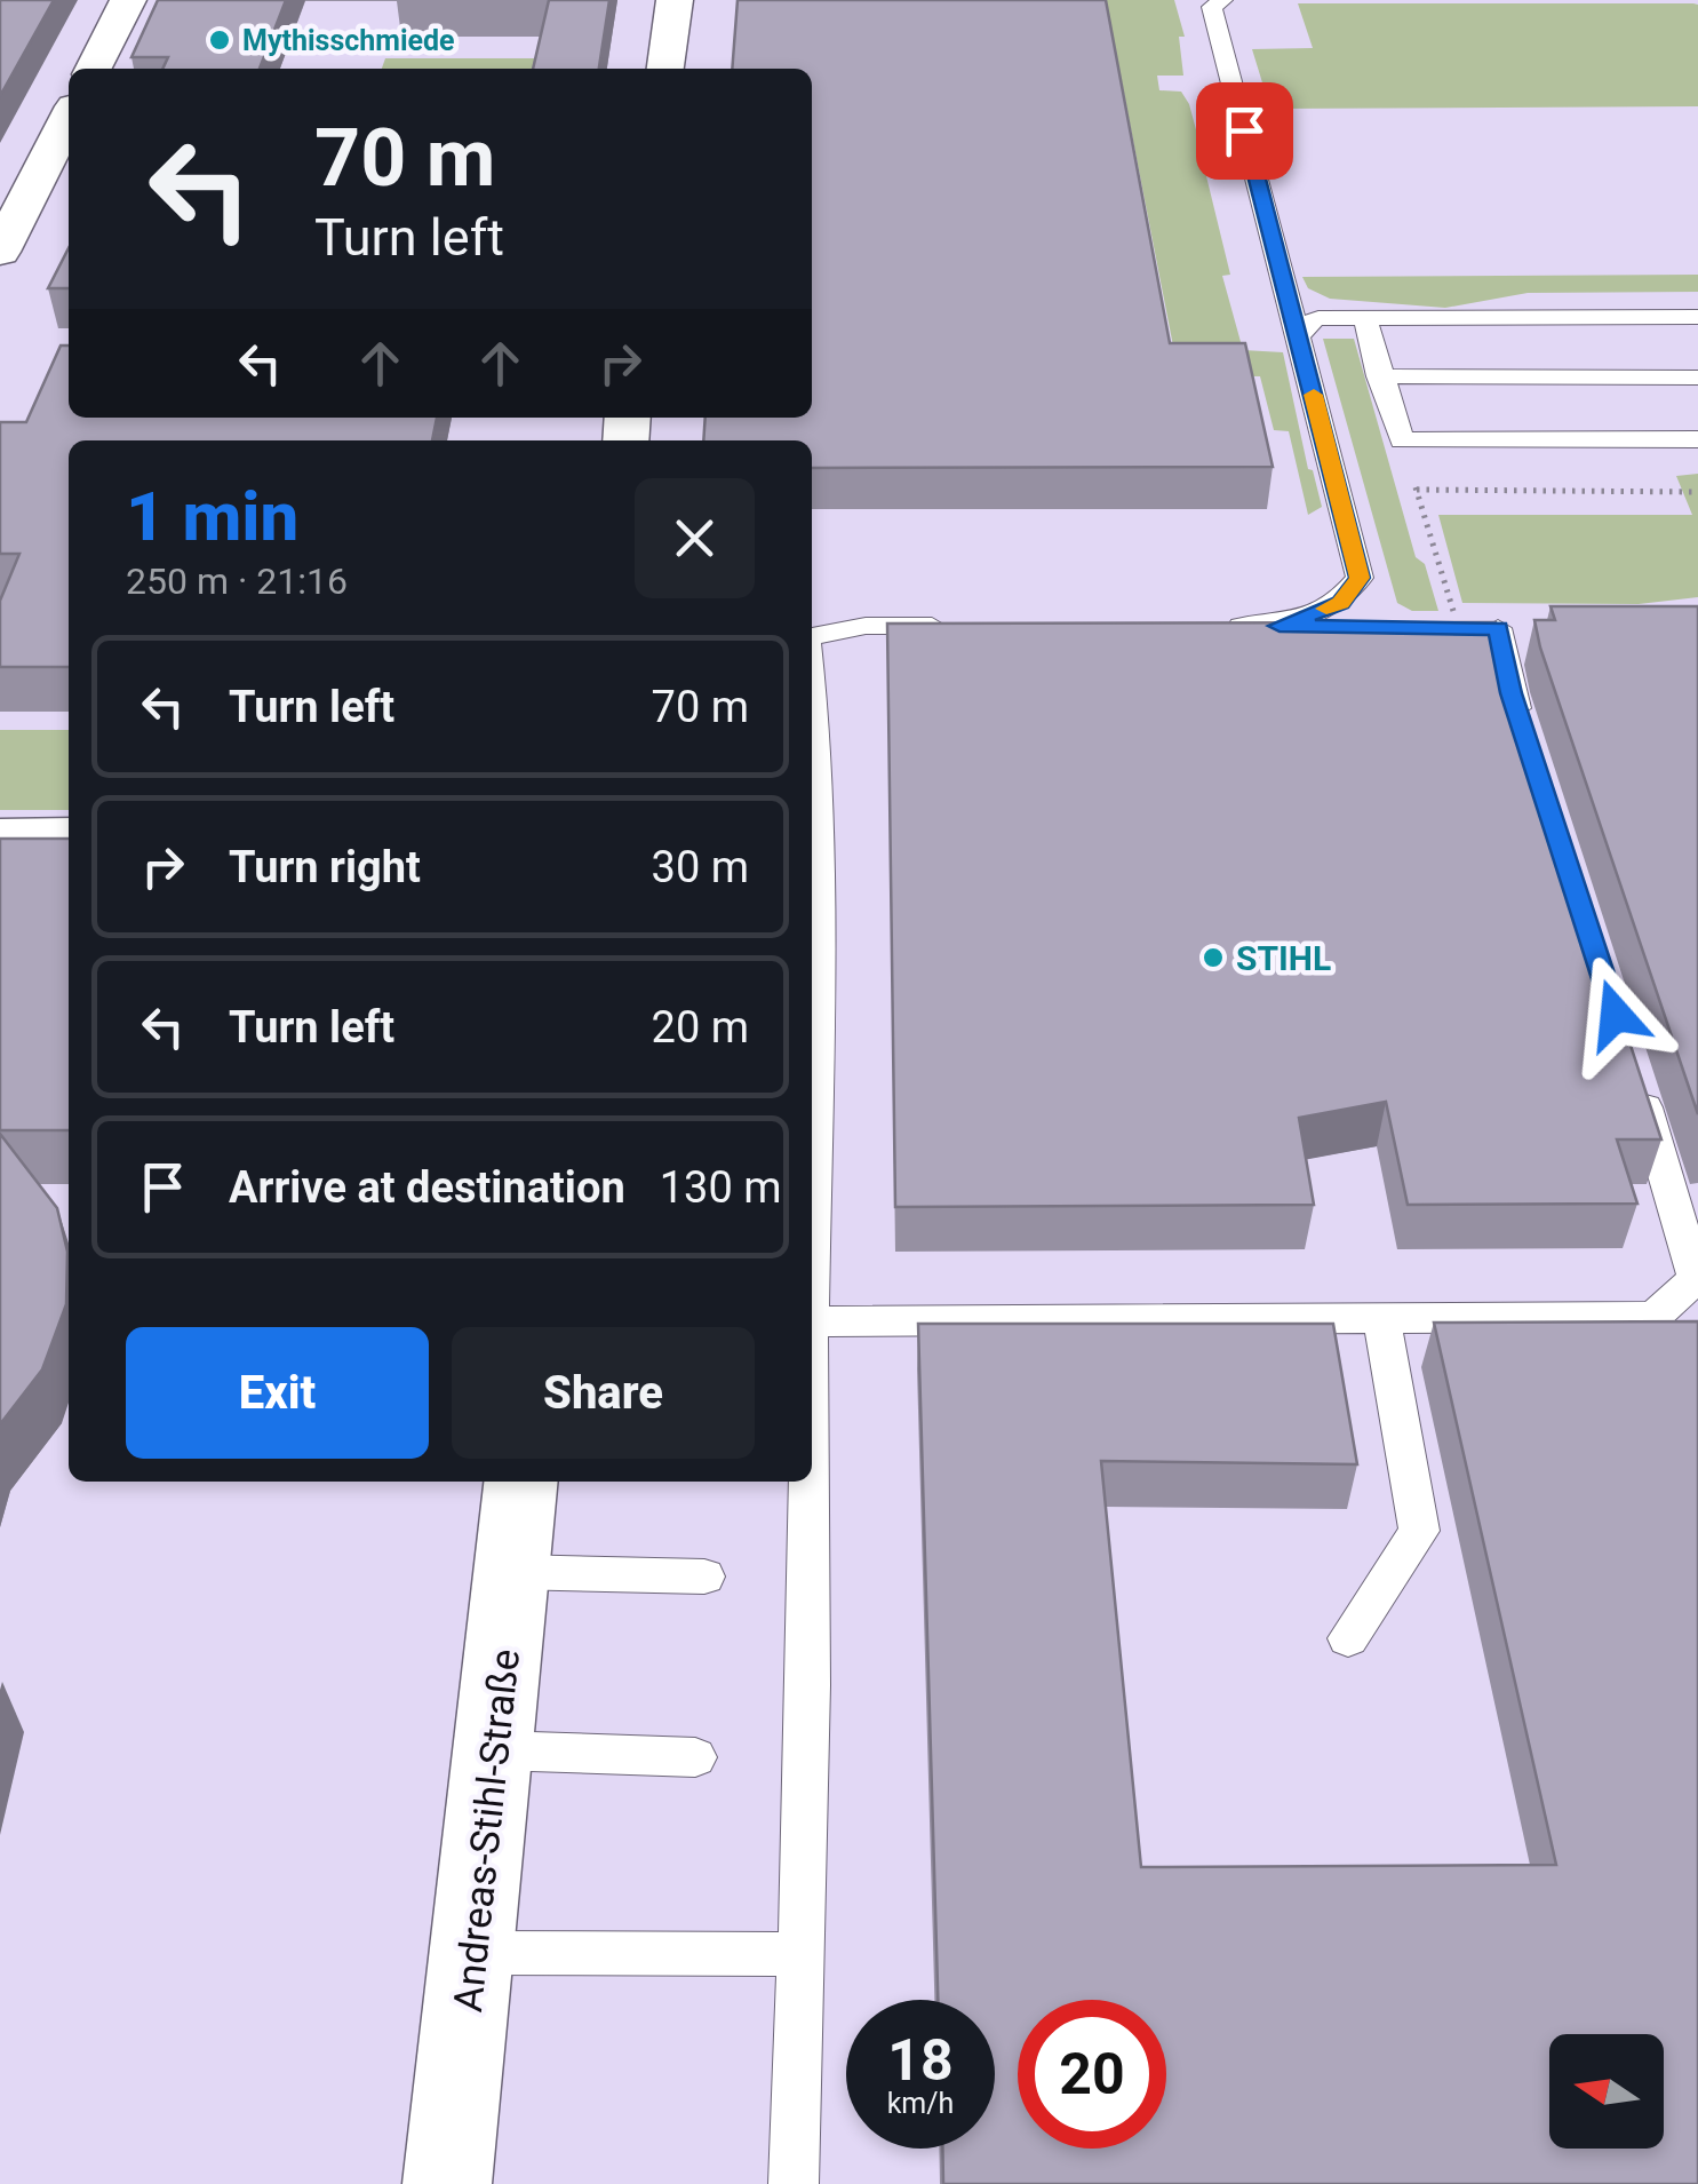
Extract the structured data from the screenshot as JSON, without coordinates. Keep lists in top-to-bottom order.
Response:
{
  "streets": {
    "street": ["Andreas-Stihl-Straße"]
  },
  "places": ["Mythisschmiede", "STIHL"],
  "north": "left",
  "page": {
    "turn": ["70 m", "Turn left"],
    "heading": ["1 min", "250 m · 21:16"],
    "list": [
      {
        "name": "Turn left",
        "value": "70 m"
      },
      {
        "name": "Turn right",
        "value": "30 m"
      },
      {
        "name": "Turn left",
        "value": "20 m"
      },
      {
        "name": "Arrive at destination",
        "value": "130 m"
      }
    ],
    "buttons": ["Exit", "Share"],
    "speed": "18 km/h",
    "limit": "20"
  }
}
